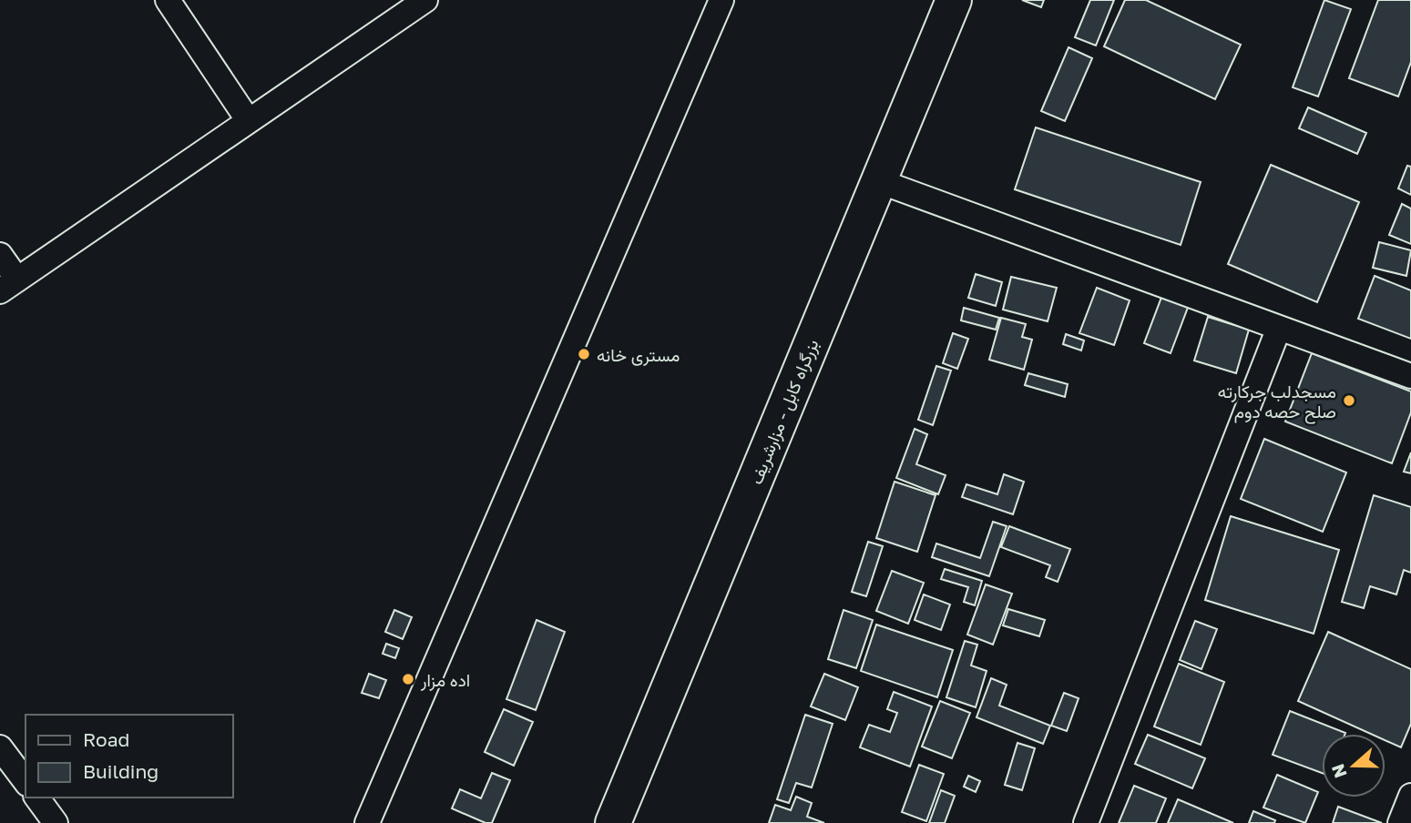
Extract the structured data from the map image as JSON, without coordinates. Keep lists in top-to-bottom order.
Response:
{
  "streets": {
    "highway": ["بزرگراه کابل - مزارشریف"]
  },
  "places": ["مستری خانه", "مسجدلب جرکارته صلح حصه دوم", "اده مزار"],
  "legend": ["Road", "Building"],
  "north": "left"
}
